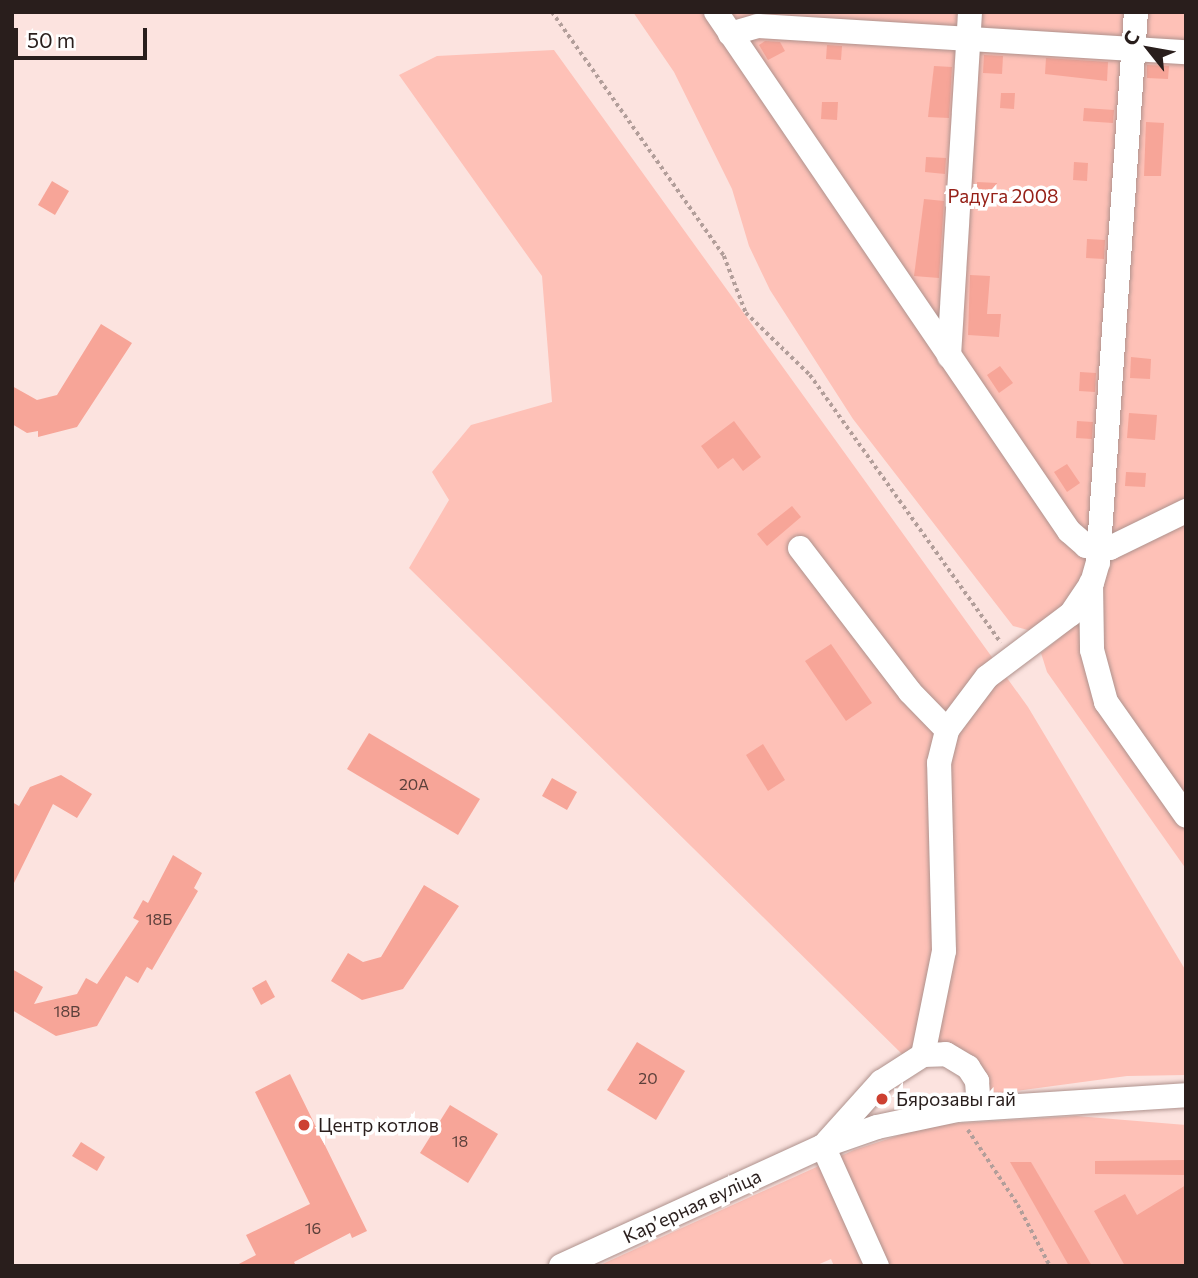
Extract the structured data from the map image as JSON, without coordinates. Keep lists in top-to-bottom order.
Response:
{
  "streets": {
    "street": ["Карʼерная вуліца"]
  },
  "parks": ["Радуга 2008"],
  "places": ["Бярозавы гай", "Центр котлов"],
  "house_numbers": [
    "20А",
    "18Б",
    "18В",
    "20",
    "18",
    "16"
  ],
  "scale_bar": "50 m",
  "north": "top left"
}
